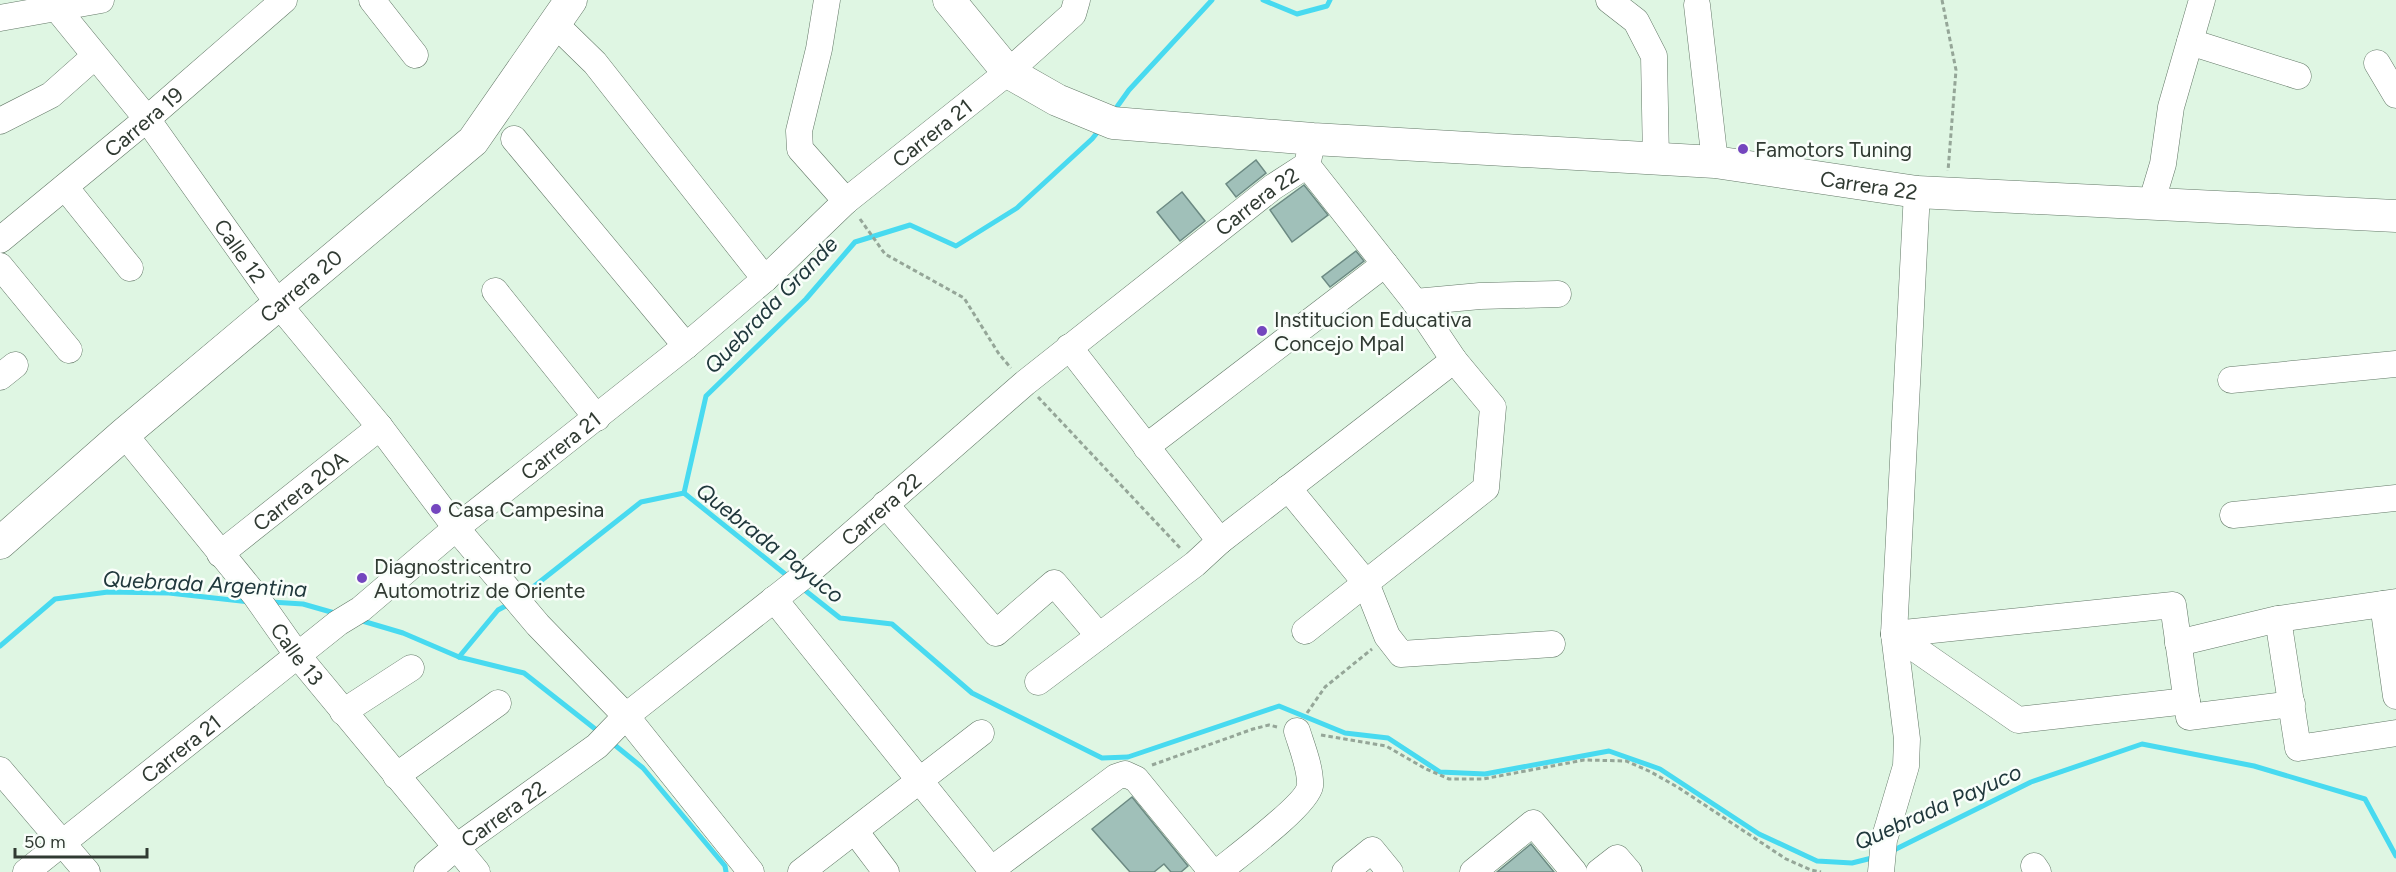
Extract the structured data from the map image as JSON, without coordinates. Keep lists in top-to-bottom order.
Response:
{
  "streets": {
    "main road": ["Carrera 22", "Carrera 20"],
    "street": [
      "Carrera 19",
      "Carrera 21",
      "Calle 12",
      "Carrera 20A",
      "Calle 13"
    ]
  },
  "crossings": [
    ["Carrera 19", "Calle 12"],
    ["Carrera 21", "Calle 12"],
    ["Carrera 21", "Calle 13"],
    ["Carrera 22", "Calle 12"],
    ["Carrera 22", "Calle 13"],
    ["Calle 12", "Carrera 20"],
    ["Calle 12", "Carrera 20A"],
    ["Carrera 20", "Calle 13"],
    ["Carrera 20A", "Calle 13"]
  ],
  "water": ["Quebrada Grande", "Quebrada Payuco", "Quebrada Argentina"],
  "places": [
    "Famotors Tuning",
    "Institucion Educativa Concejo Mpal",
    "Casa Campesina",
    "Diagnostricentro Automotriz de Oriente"
  ],
  "scale_bar": "50 m"
}
